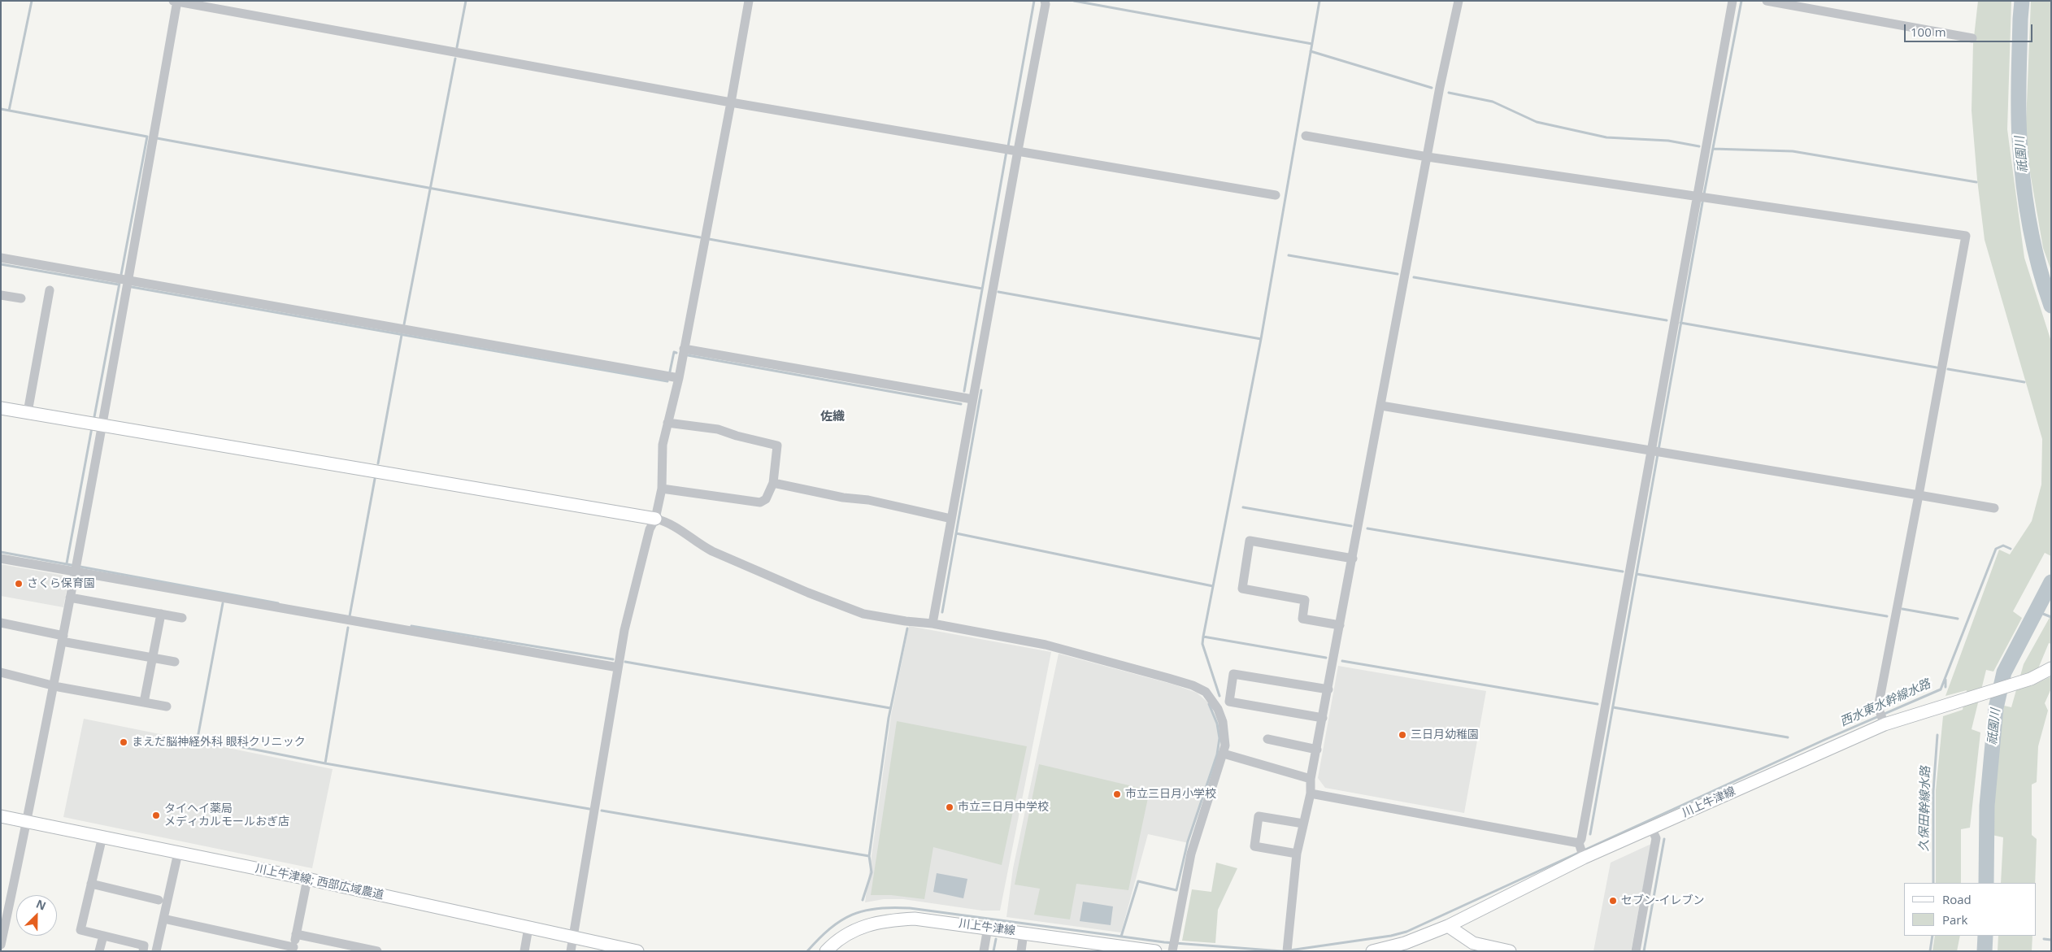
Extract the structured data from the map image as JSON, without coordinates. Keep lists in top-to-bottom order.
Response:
{
  "streets": {
    "main road": ["川上牛津線", "川上牛津線; 西部広域農道"]
  },
  "districts": ["佐織"],
  "water": ["祇園川", "西水東水幹線水路", "久保田幹線水路"],
  "places": [
    "さくら保育園",
    "三日月幼稚園",
    "まえだ脳神経外科 眼科クリニック",
    "市立三日月小学校",
    "市立三日月中学校",
    "タイヘイ薬局 メディカルモールおぎ店",
    "セブン-イレブン"
  ],
  "legend": ["Road", "Park"],
  "scale_bar": "100 m",
  "north": "top right"
}
